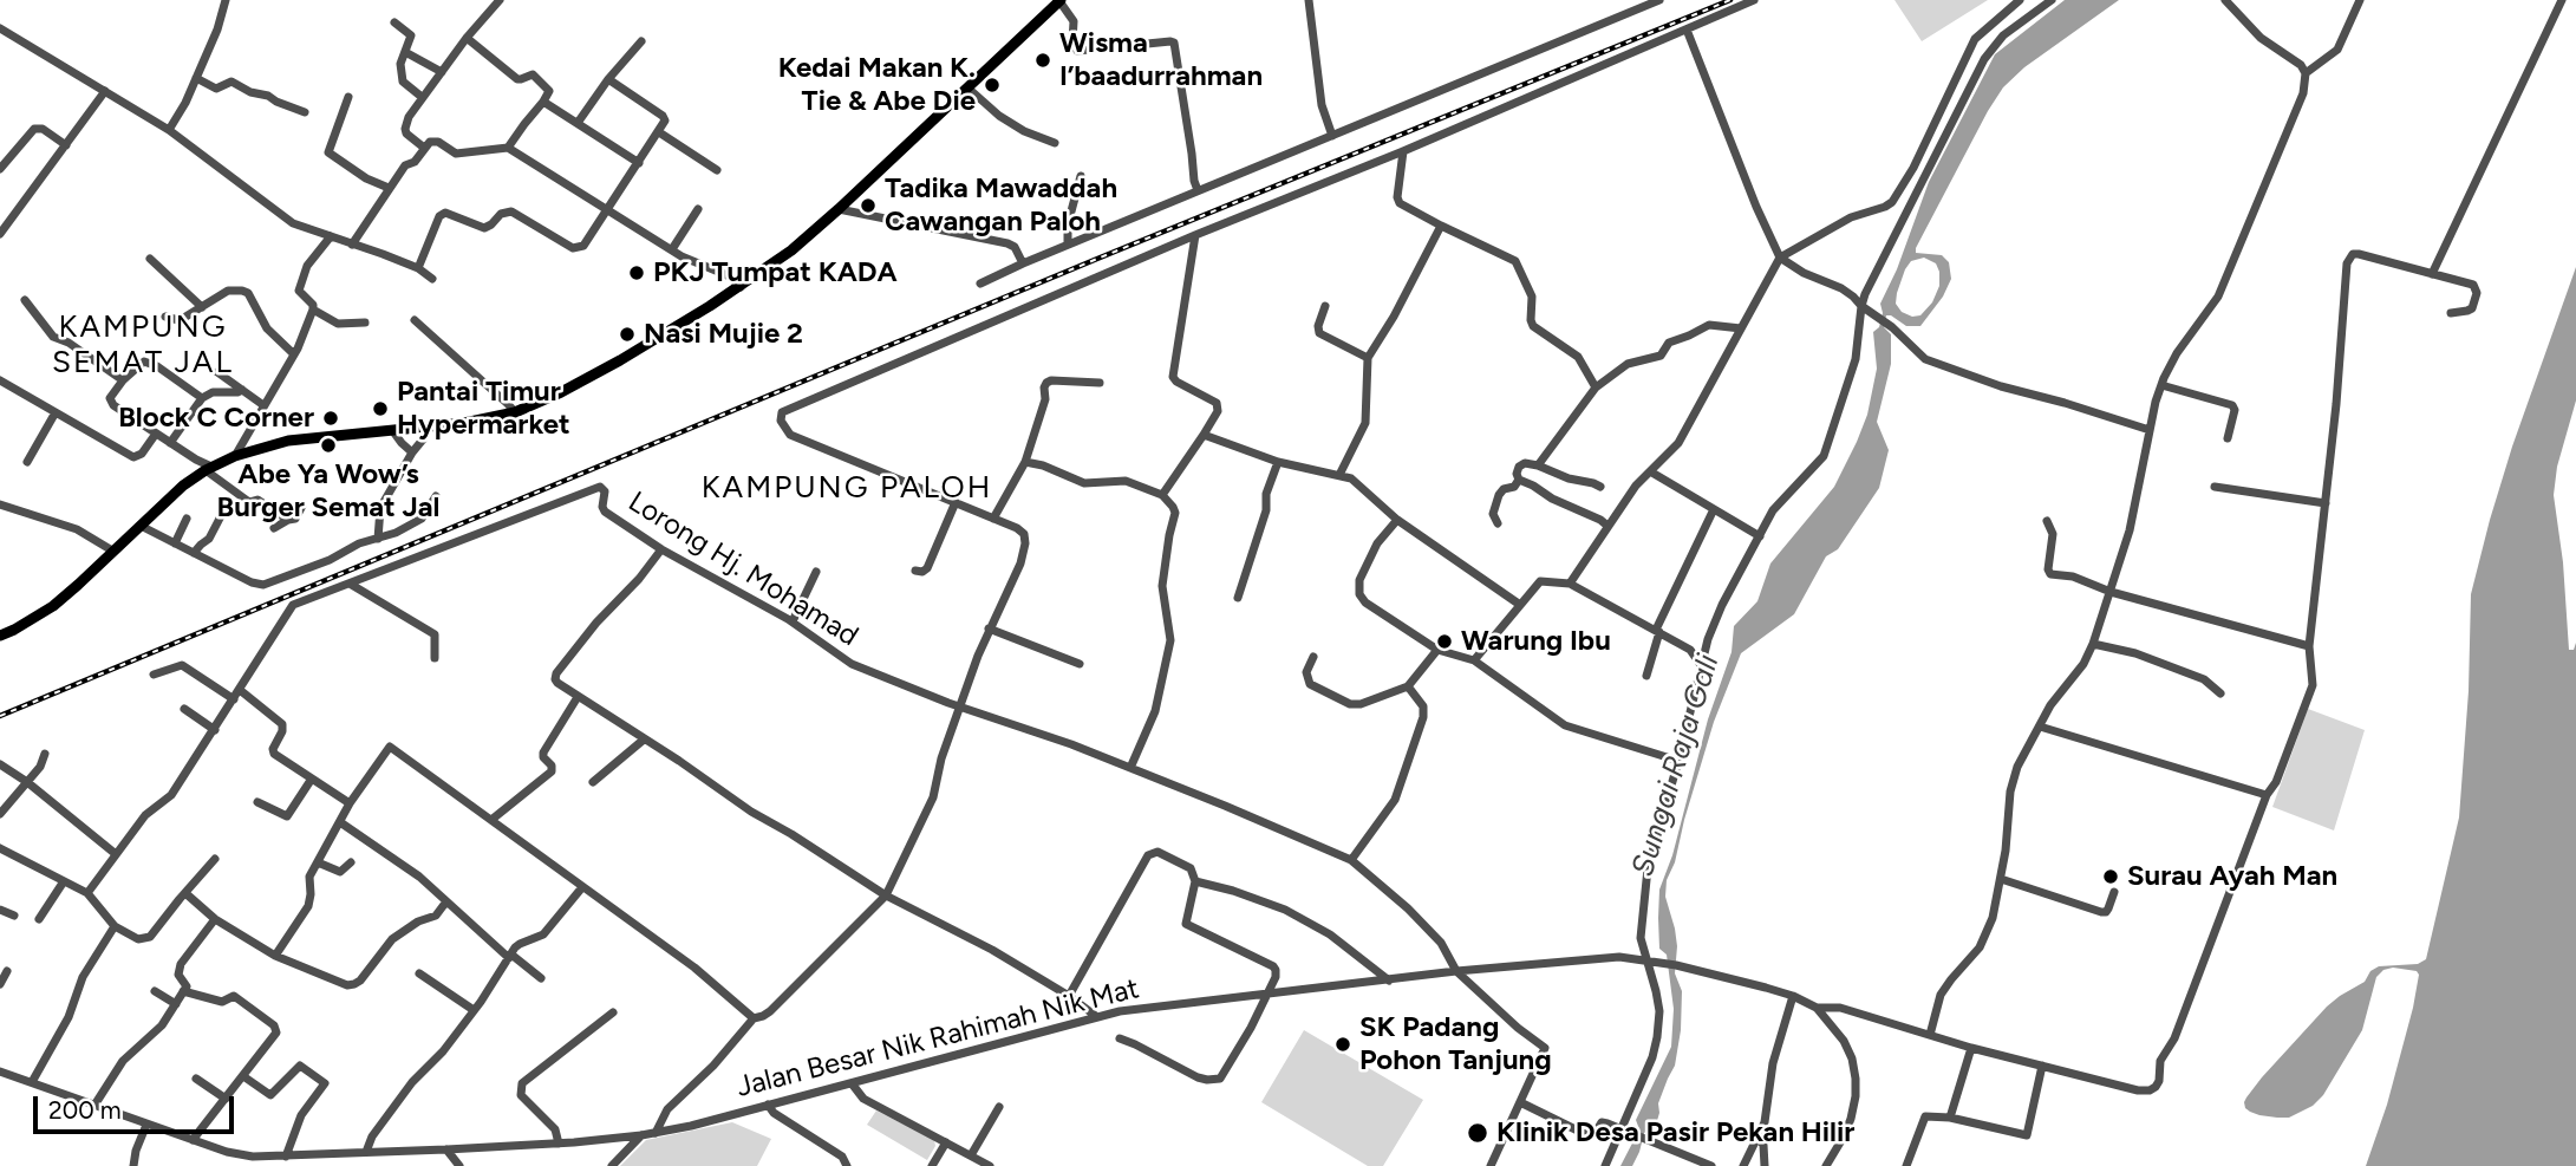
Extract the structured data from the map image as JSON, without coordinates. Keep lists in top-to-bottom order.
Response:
{
  "streets": {
    "street": ["Lorong Hj. Mohamad", "Jalan Besar Nik Rahimah Nik Mat"]
  },
  "crossings": [
    ["Lorong Hj. Mohamad", "Jalan Besar Nik Rahimah Nik Mat"]
  ],
  "districts": ["KAMPUNG SEMAT JAL", "KAMPUNG PALOH"],
  "water": ["Sungai Raja Gali"],
  "places": [
    "Wisma I’baadurrahman",
    "Kedai Makan K. Tie & Abe Die",
    "Tadika Mawaddah Cawangan Paloh",
    "PKJ Tumpat KADA",
    "Nasi Mujie 2",
    "Pantai Timur Hypermarket",
    "Block C Corner",
    "Abe Ya Wow’s Burger Semat Jal",
    "Warung Ibu",
    "Surau Ayah Man",
    "SK Padang Pohon Tanjung",
    "Klinik Desa Pasir Pekan Hilir"
  ],
  "scale_bar": "200 m"
}
